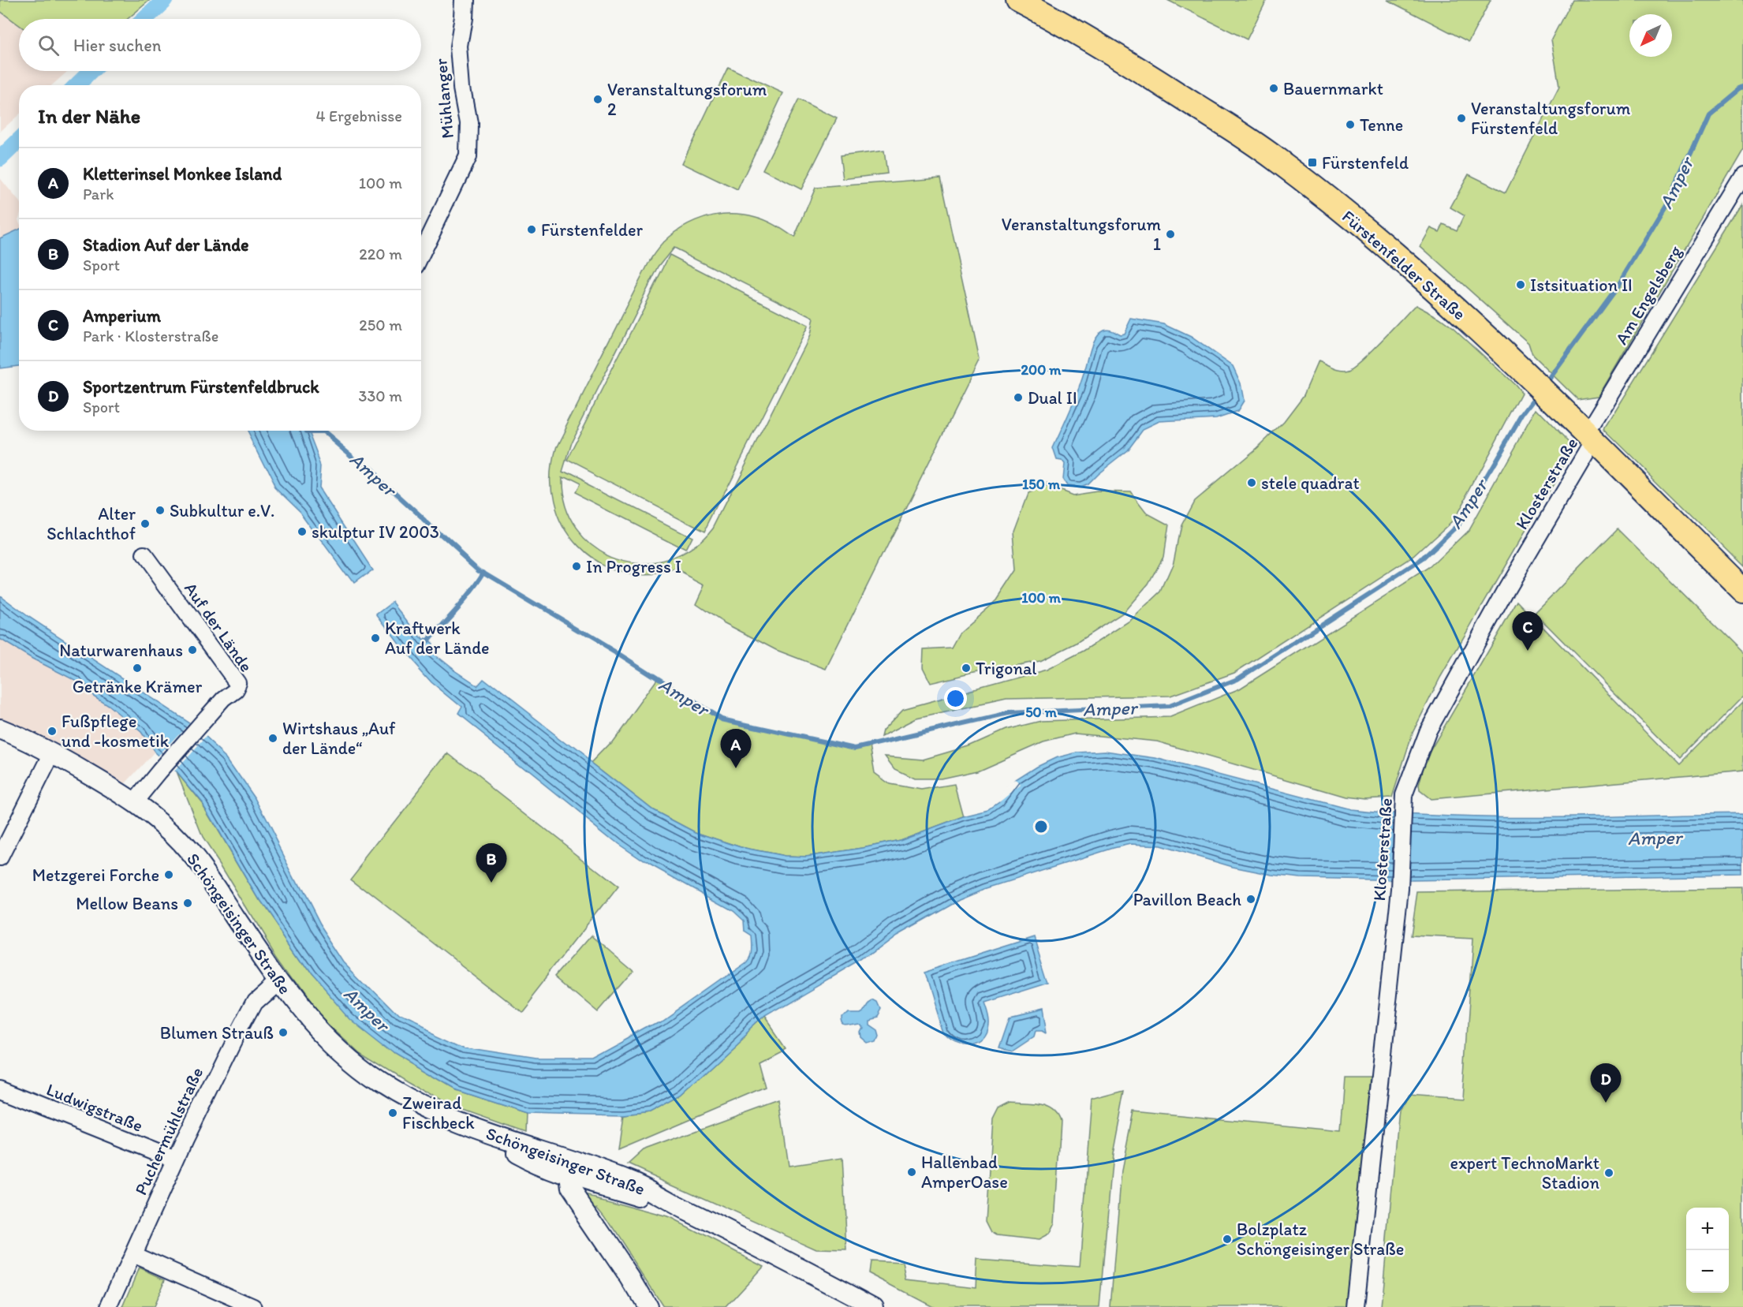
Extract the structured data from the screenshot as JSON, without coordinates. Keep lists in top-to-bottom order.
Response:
{
  "streets": {
    "main road": ["Fürstenfelder Straße"],
    "street": [
      "Mühlanger",
      "Am Engelsberg",
      "Klosterstraße",
      "Auf der Lände",
      "Schöngeisinger Straße",
      "Ludwigstraße",
      "Puchermühlstraße"
    ]
  },
  "crossings": [
    ["Fürstenfelder Straße", "Am Engelsberg"],
    ["Fürstenfelder Straße", "Klosterstraße"],
    ["Am Engelsberg", "Klosterstraße"],
    ["Auf der Lände", "Schöngeisinger Straße"],
    ["Schöngeisinger Straße", "Puchermühlstraße"],
    ["Ludwigstraße", "Puchermühlstraße"]
  ],
  "water": ["Amper"],
  "places": {
    "other": [
      "Bauernmarkt",
      "Veranstaltungsforum 2",
      "Veranstaltungsforum Fürstenfeld",
      "Tenne",
      "Fürstenfelder",
      "Veranstaltungsforum 1",
      "Istsituation II",
      "Dual II",
      "stele quadrat",
      "Subkultur e.V.",
      "Alter Schlachthof",
      "skulptur IV 2003",
      "In Progress I",
      "Kraftwerk Auf der Lände",
      "Naturwarenhaus",
      "Getränke Krämer",
      "Trigonal",
      "Fußpflege und -kosmetik",
      "Wirtshaus „Auf der Lände“",
      "Metzgerei Forche",
      "Pavillon Beach",
      "Mellow Beans",
      "Blumen Strauß",
      "Zweirad Fischbeck",
      "Hallenbad AmperOase",
      "expert TechnoMarkt Stadion",
      "Bolzplatz Schöngeisinger Straße"
    ],
    "transit": ["Fürstenfeld"]
  },
  "north": "bottom left",
  "page": {
    "search": "Hier suchen",
    "heading": ["In der Nähe", "4 Ergebnisse"],
    "list": [
      {
        "mark": "A",
        "name": "Kletterinsel Monkee Island",
        "note": "Park",
        "value": "100 m"
      },
      {
        "mark": "B",
        "name": "Stadion Auf der Lände",
        "note": "Sport",
        "value": "220 m"
      },
      {
        "mark": "C",
        "name": "Amperium",
        "note": "Park · Klosterstraße",
        "value": "250 m"
      },
      {
        "mark": "D",
        "name": "Sportzentrum Fürstenfeldbruck",
        "note": "Sport",
        "value": "330 m"
      }
    ],
    "pins": [
      "C",
      "A",
      "B",
      "D"
    ],
    "map_buttons": ["+", "−"]
  },
  "rings": [
    "200 m",
    "150 m",
    "100 m",
    "50 m"
  ]
}
